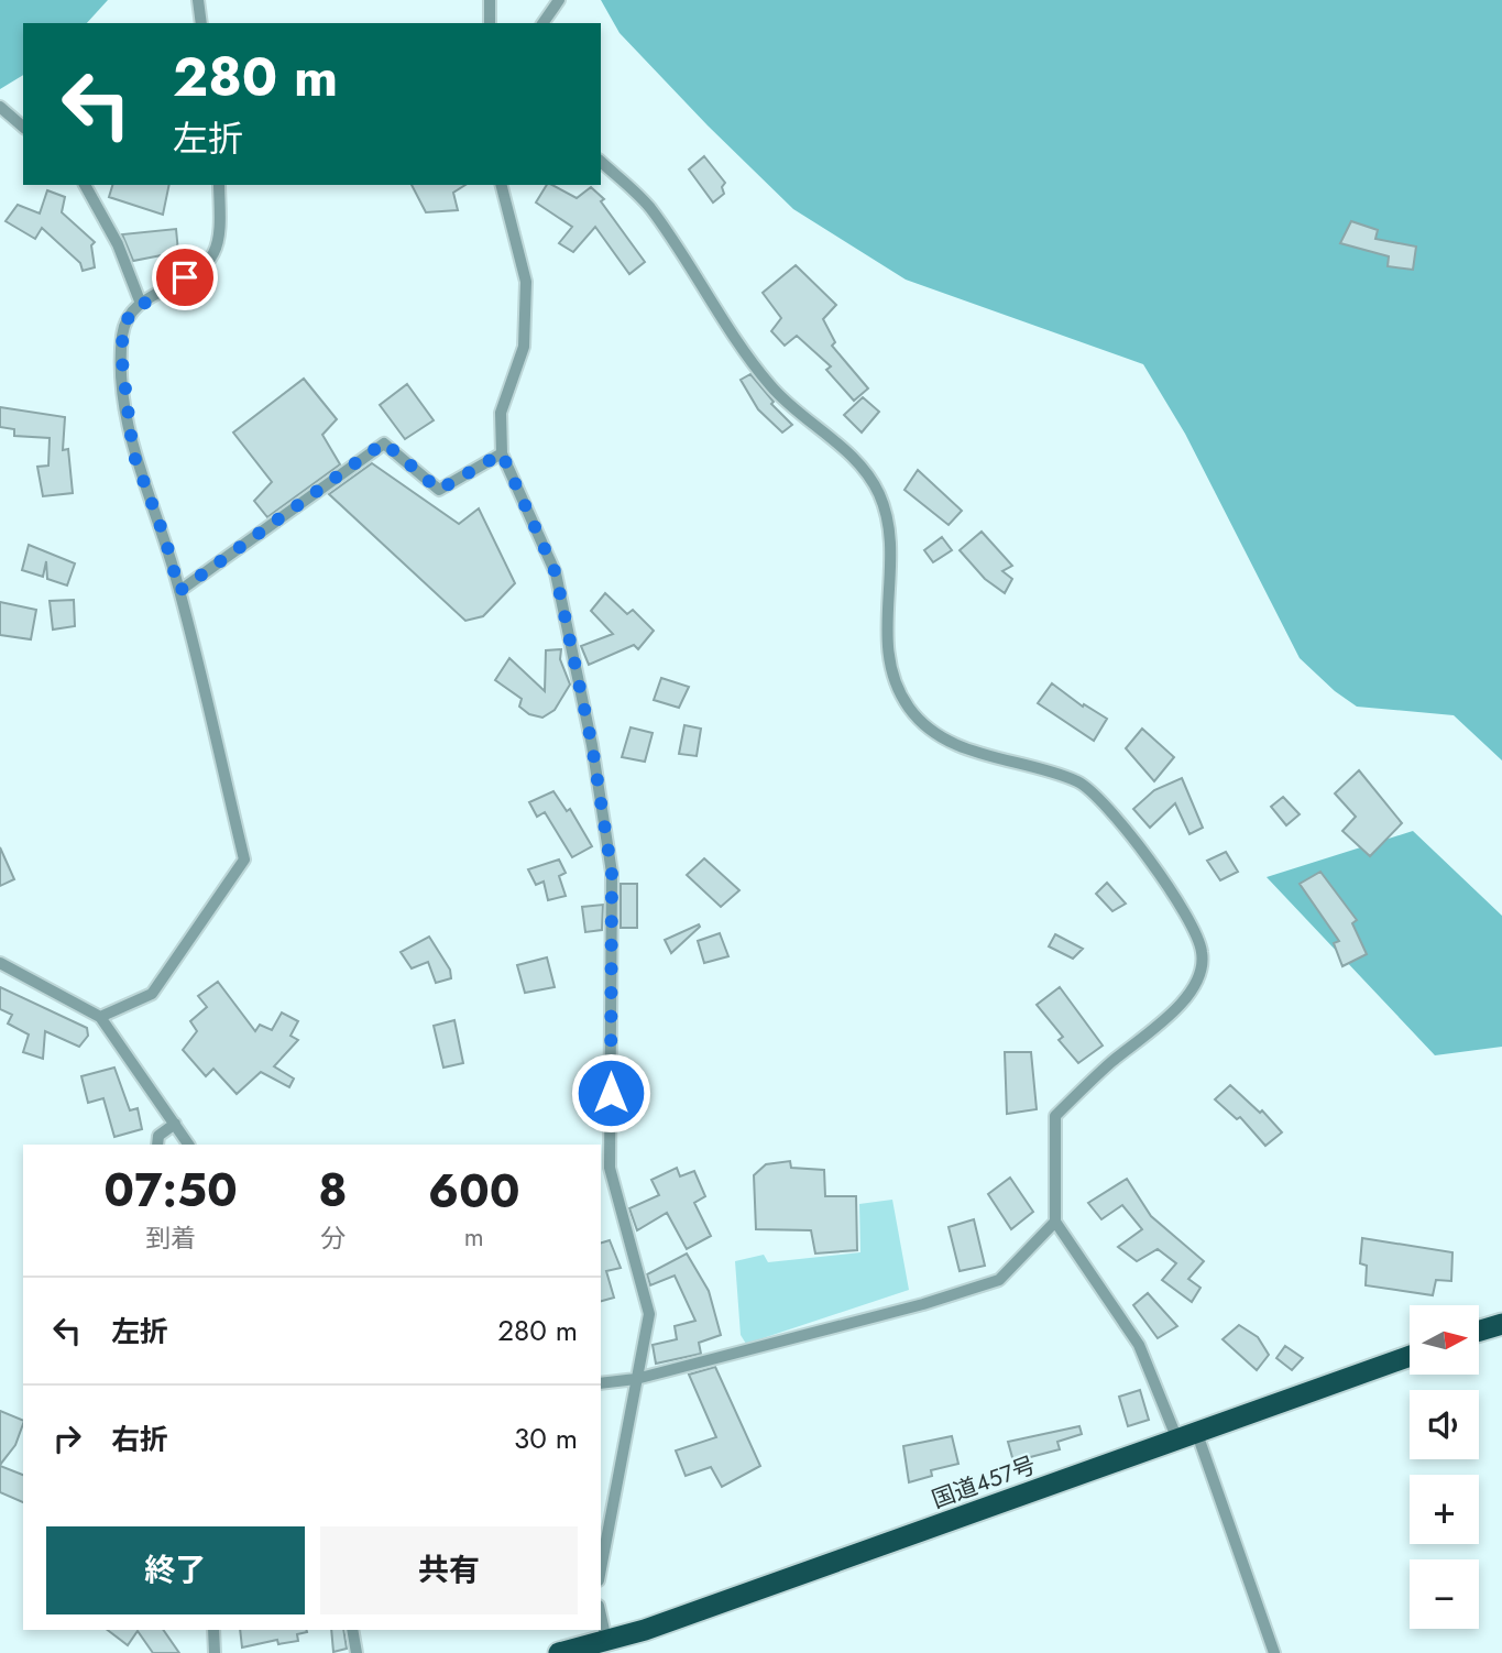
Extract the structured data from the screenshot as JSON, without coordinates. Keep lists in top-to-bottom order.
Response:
{
  "streets": {
    "highway": ["国道457号"]
  },
  "north": "right",
  "page": {
    "turn": ["280 m", "左折"],
    "eta": [
      "07:50",
      "到着",
      "8",
      "分",
      "600",
      "m"
    ],
    "list": [
      {
        "name": "左折",
        "value": "280 m"
      },
      {
        "name": "右折",
        "value": "30 m"
      }
    ],
    "map_buttons": ["+", "−"],
    "buttons": ["終了", "共有"]
  }
}
